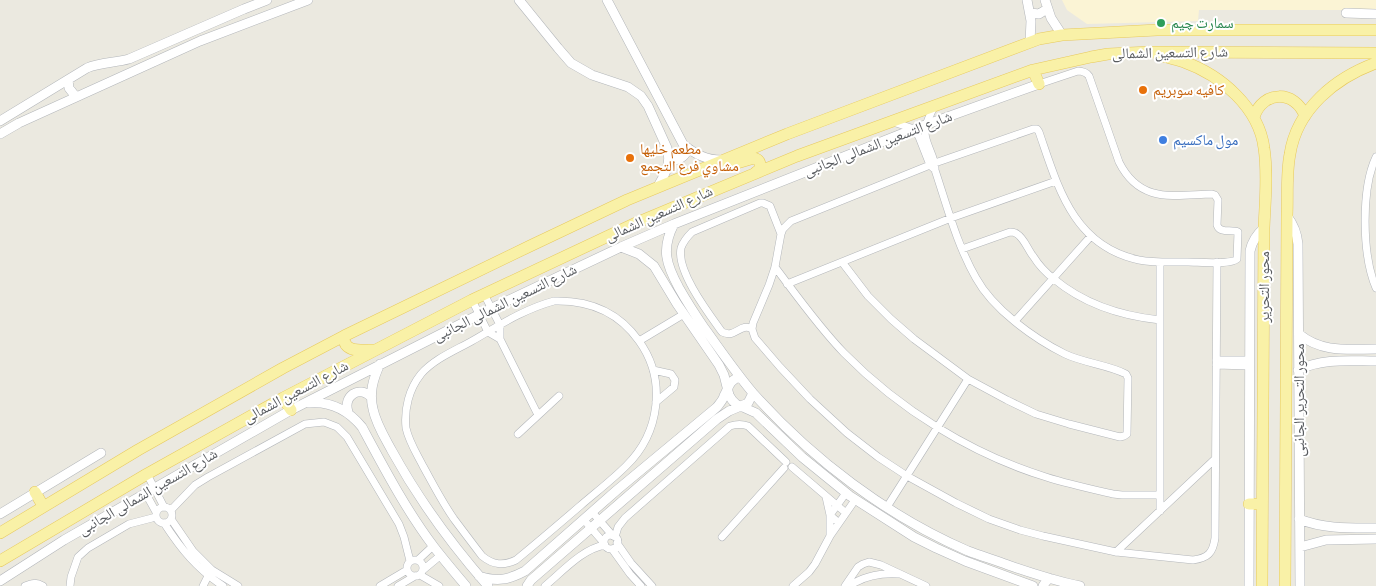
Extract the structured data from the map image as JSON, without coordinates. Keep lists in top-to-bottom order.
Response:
{
  "streets": {
    "main road": ["شارع التسعين الشمالى", "محور التحرير"],
    "street": ["شارع التسعين الشمالى الجانبى", "محور التحرير الجانبى"]
  },
  "crossings": [
    ["شارع التسعين الشمالى", "محور التحرير"],
    ["محور التحرير", "محور التحرير الجانبى"]
  ],
  "places": [
    "سمارت چيم",
    "كافيه سوبريم",
    "مول ماكسيم",
    "مطعم خليها مشاوي فرع التجمع"
  ]
}
